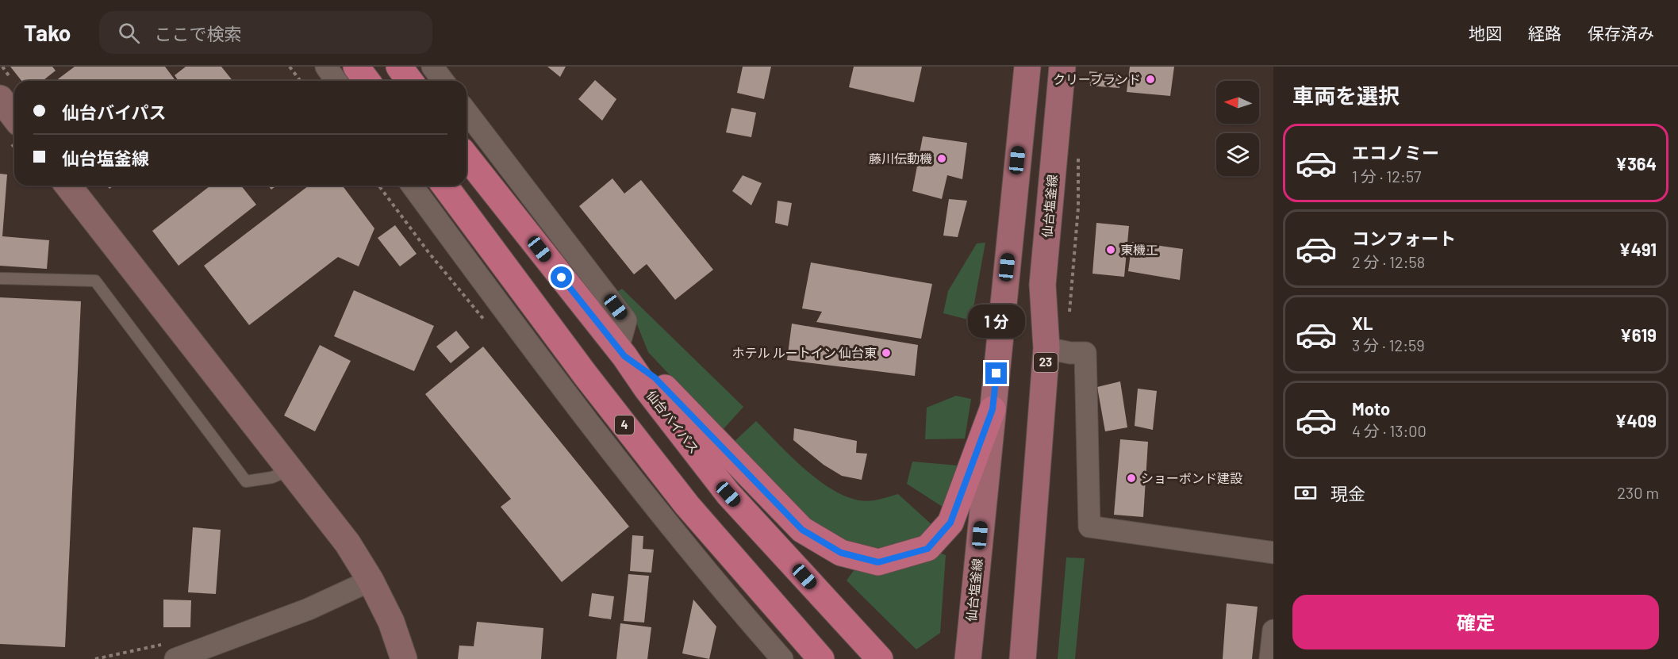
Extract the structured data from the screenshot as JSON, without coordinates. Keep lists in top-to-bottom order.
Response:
{
  "streets": {
    "highway": ["仙台バイパス", "4"],
    "main road": ["仙台塩釜線", "23"]
  },
  "places": [
    "クリーブランド",
    "藤川伝動機",
    "東機工",
    "ホテル ルートイン 仙台東",
    "ショーボンド建設"
  ],
  "north": "left",
  "page": {
    "header": "Tako",
    "search": "ここで検索",
    "nav": ["地図", "経路", "保存済み"],
    "heading": "車両を選択",
    "banner": ["仙台バイパス", "仙台塩釜線"],
    "list": [
      {
        "name": "エコノミー",
        "note": "1 分 · 12:57",
        "value": "¥364"
      },
      {
        "name": "コンフォート",
        "note": "2 分 · 12:58",
        "value": "¥491"
      },
      {
        "name": "XL",
        "note": "3 分 · 12:59",
        "value": "¥619"
      },
      {
        "name": "Moto",
        "note": "4 分 · 13:00",
        "value": "¥409"
      }
    ],
    "bubble": "1 分",
    "pay": ["現金", "230 m"],
    "buttons": "確定"
  }
}
